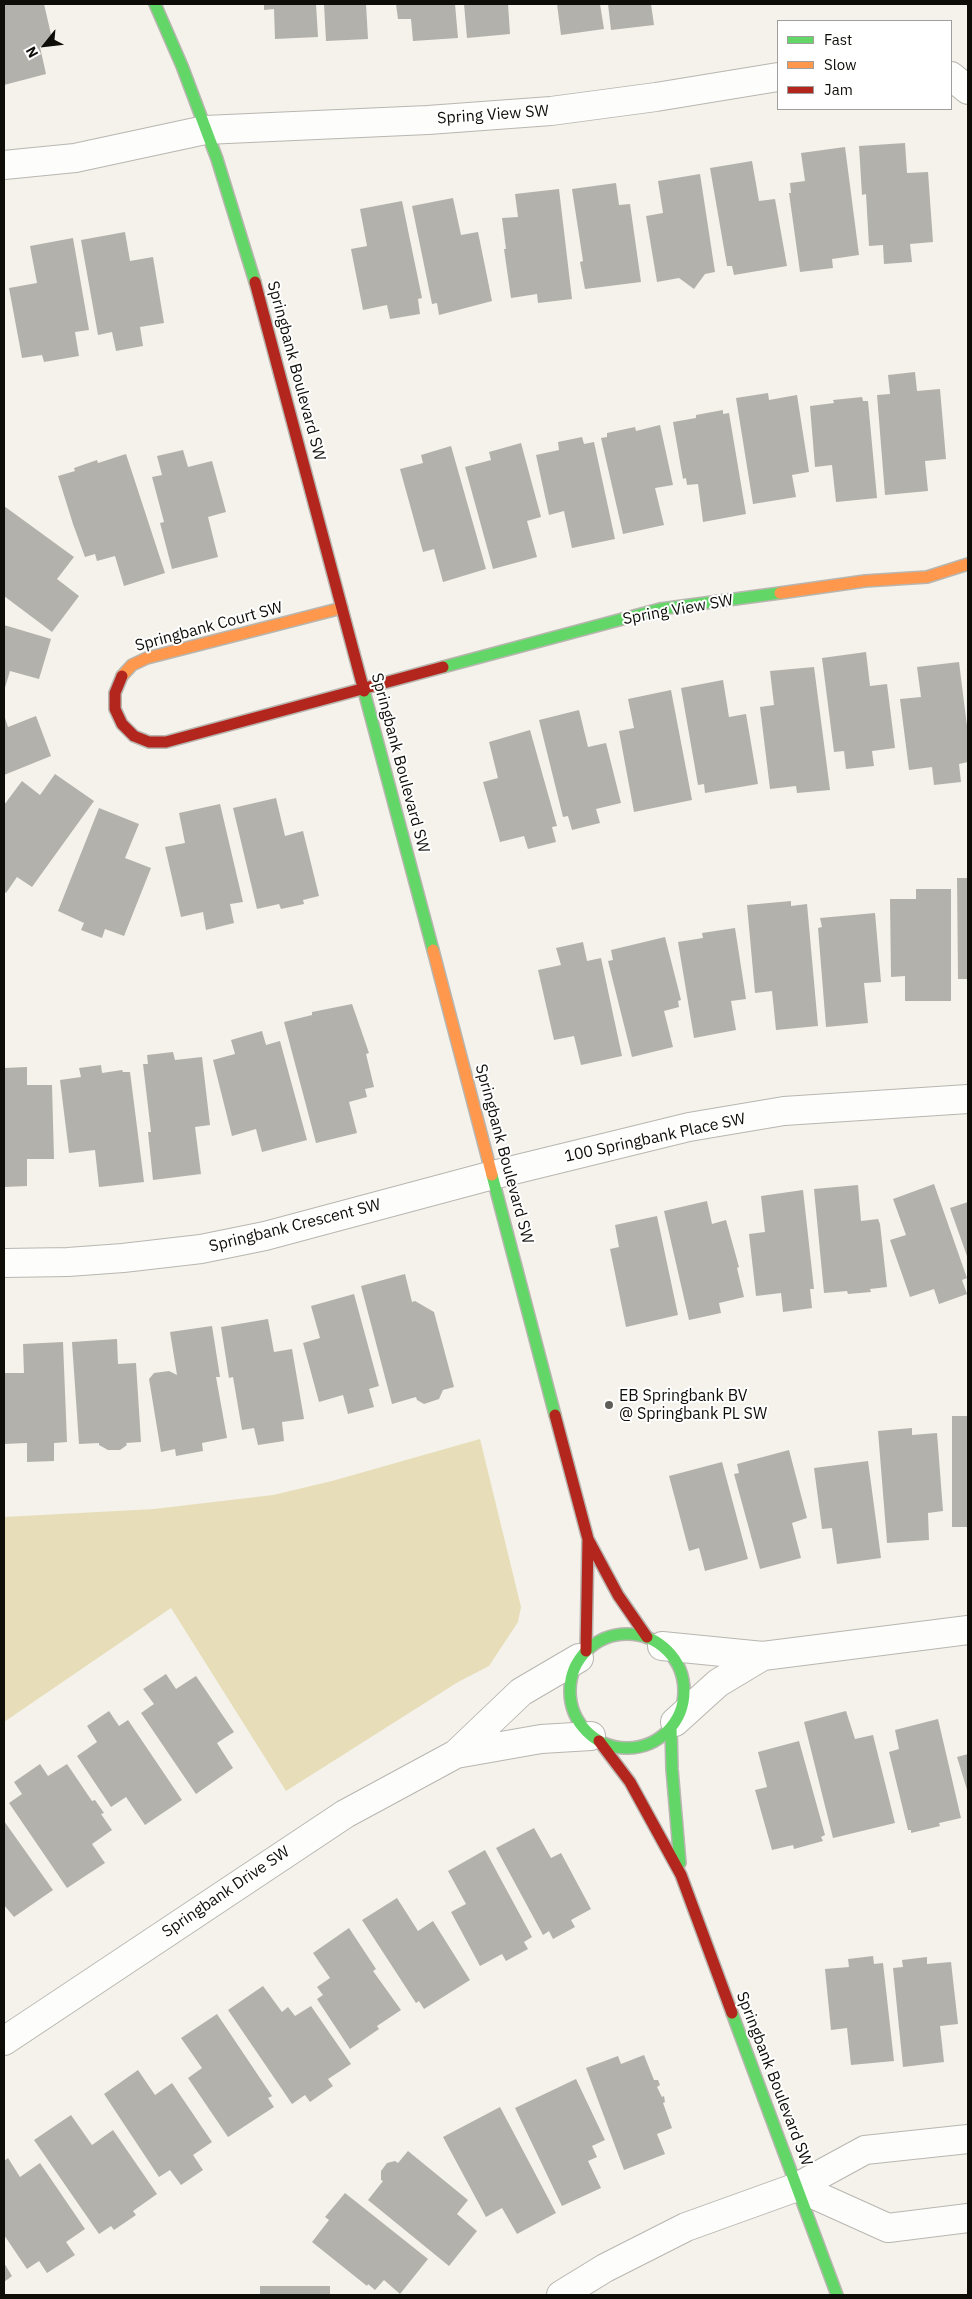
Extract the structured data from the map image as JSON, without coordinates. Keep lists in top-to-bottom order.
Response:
{
  "streets": {
    "street": [
      "Spring View SW",
      "Springbank Boulevard SW",
      "Springbank Court SW",
      "100 Springbank Place SW",
      "Springbank Crescent SW",
      "Springbank Drive SW"
    ]
  },
  "crossings": [
    ["Spring View SW", "Springbank Boulevard SW"],
    ["Spring View SW", "Springbank Court SW"],
    ["Springbank Boulevard SW", "Springbank Court SW"],
    ["Springbank Boulevard SW", "100 Springbank Place SW"],
    ["Springbank Boulevard SW", "Springbank Crescent SW"],
    ["Springbank Boulevard SW", "Springbank Drive SW"],
    ["100 Springbank Place SW", "Springbank Crescent SW"]
  ],
  "places": ["EB Springbank BV @ Springbank PL SW"],
  "legend": ["Fast", "Slow", "Jam"],
  "north": "bottom left"
}
